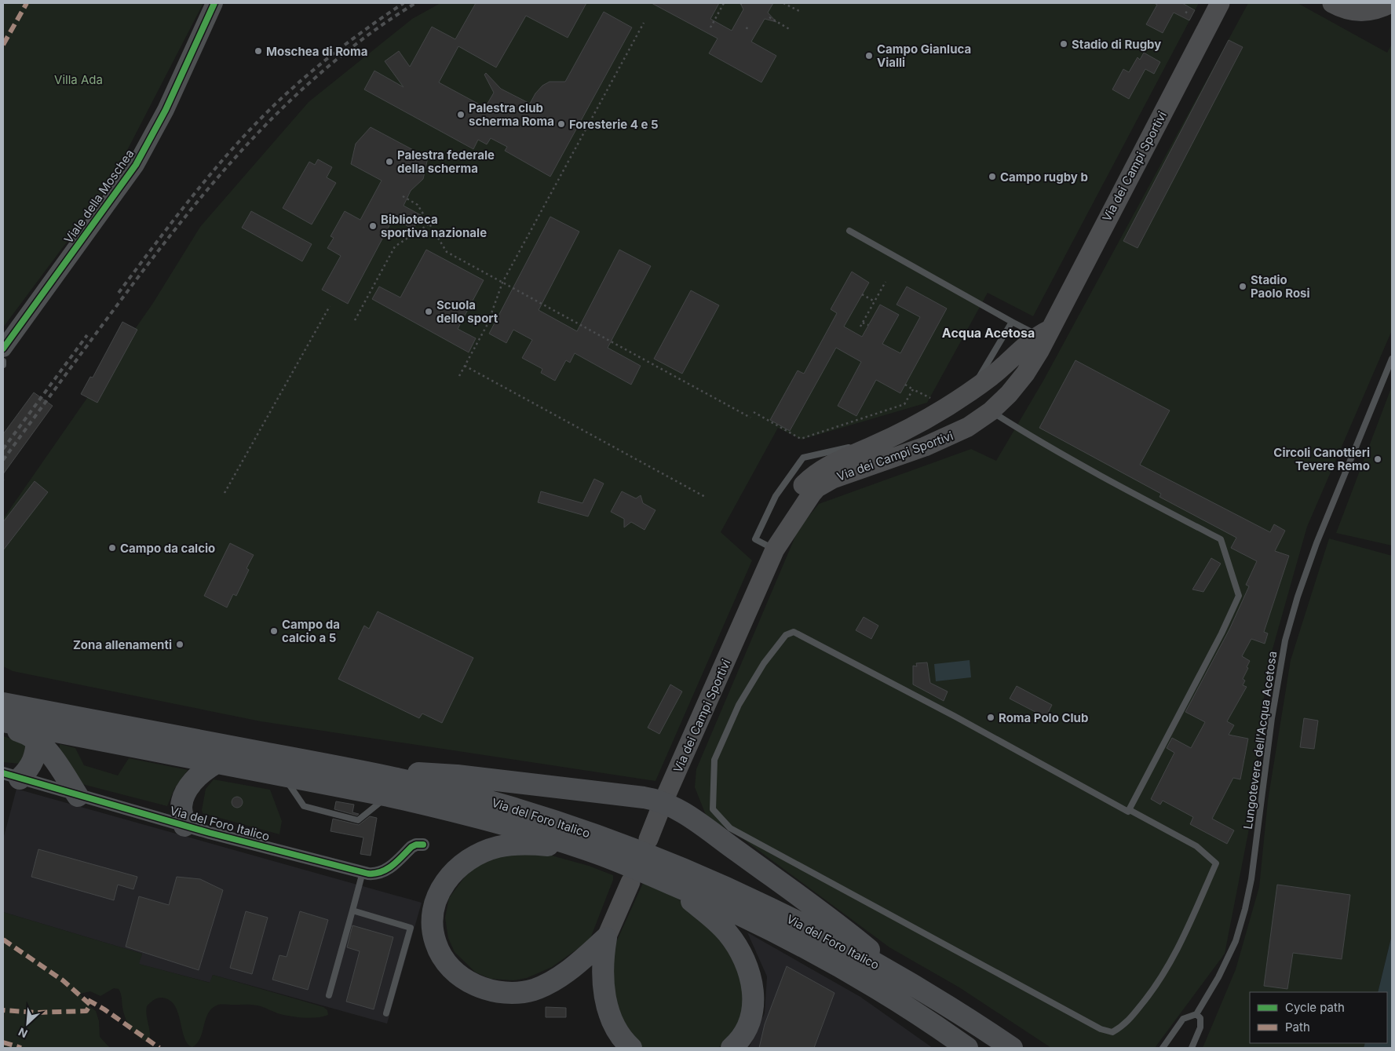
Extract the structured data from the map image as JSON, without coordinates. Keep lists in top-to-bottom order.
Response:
{
  "streets": {
    "highway": ["Via del Foro Italico"],
    "main road": ["Via dei Campi Sportivi"],
    "street": ["Viale della Moschea"],
    "lane": ["Lungotevere dell'Acqua Acetosa"]
  },
  "districts": ["Acqua Acetosa"],
  "parks": ["Villa Ada"],
  "places": [
    "Stadio di Rugby",
    "Moschea di Roma",
    "Campo Gianluca Vialli",
    "Palestra club scherma Roma",
    "Foresterie 4 e 5",
    "Palestra federale della scherma",
    "Campo rugby b",
    "Biblioteca sportiva nazionale",
    "Stadio Paolo Rosi",
    "Scuola dello sport",
    "Circoli Canottieri Tevere Remo",
    "Campo da calcio",
    "Campo da calcio a 5",
    "Zona allenamenti",
    "Roma Polo Club"
  ],
  "legend": ["Cycle path", "Path"],
  "north": "bottom left"
}
